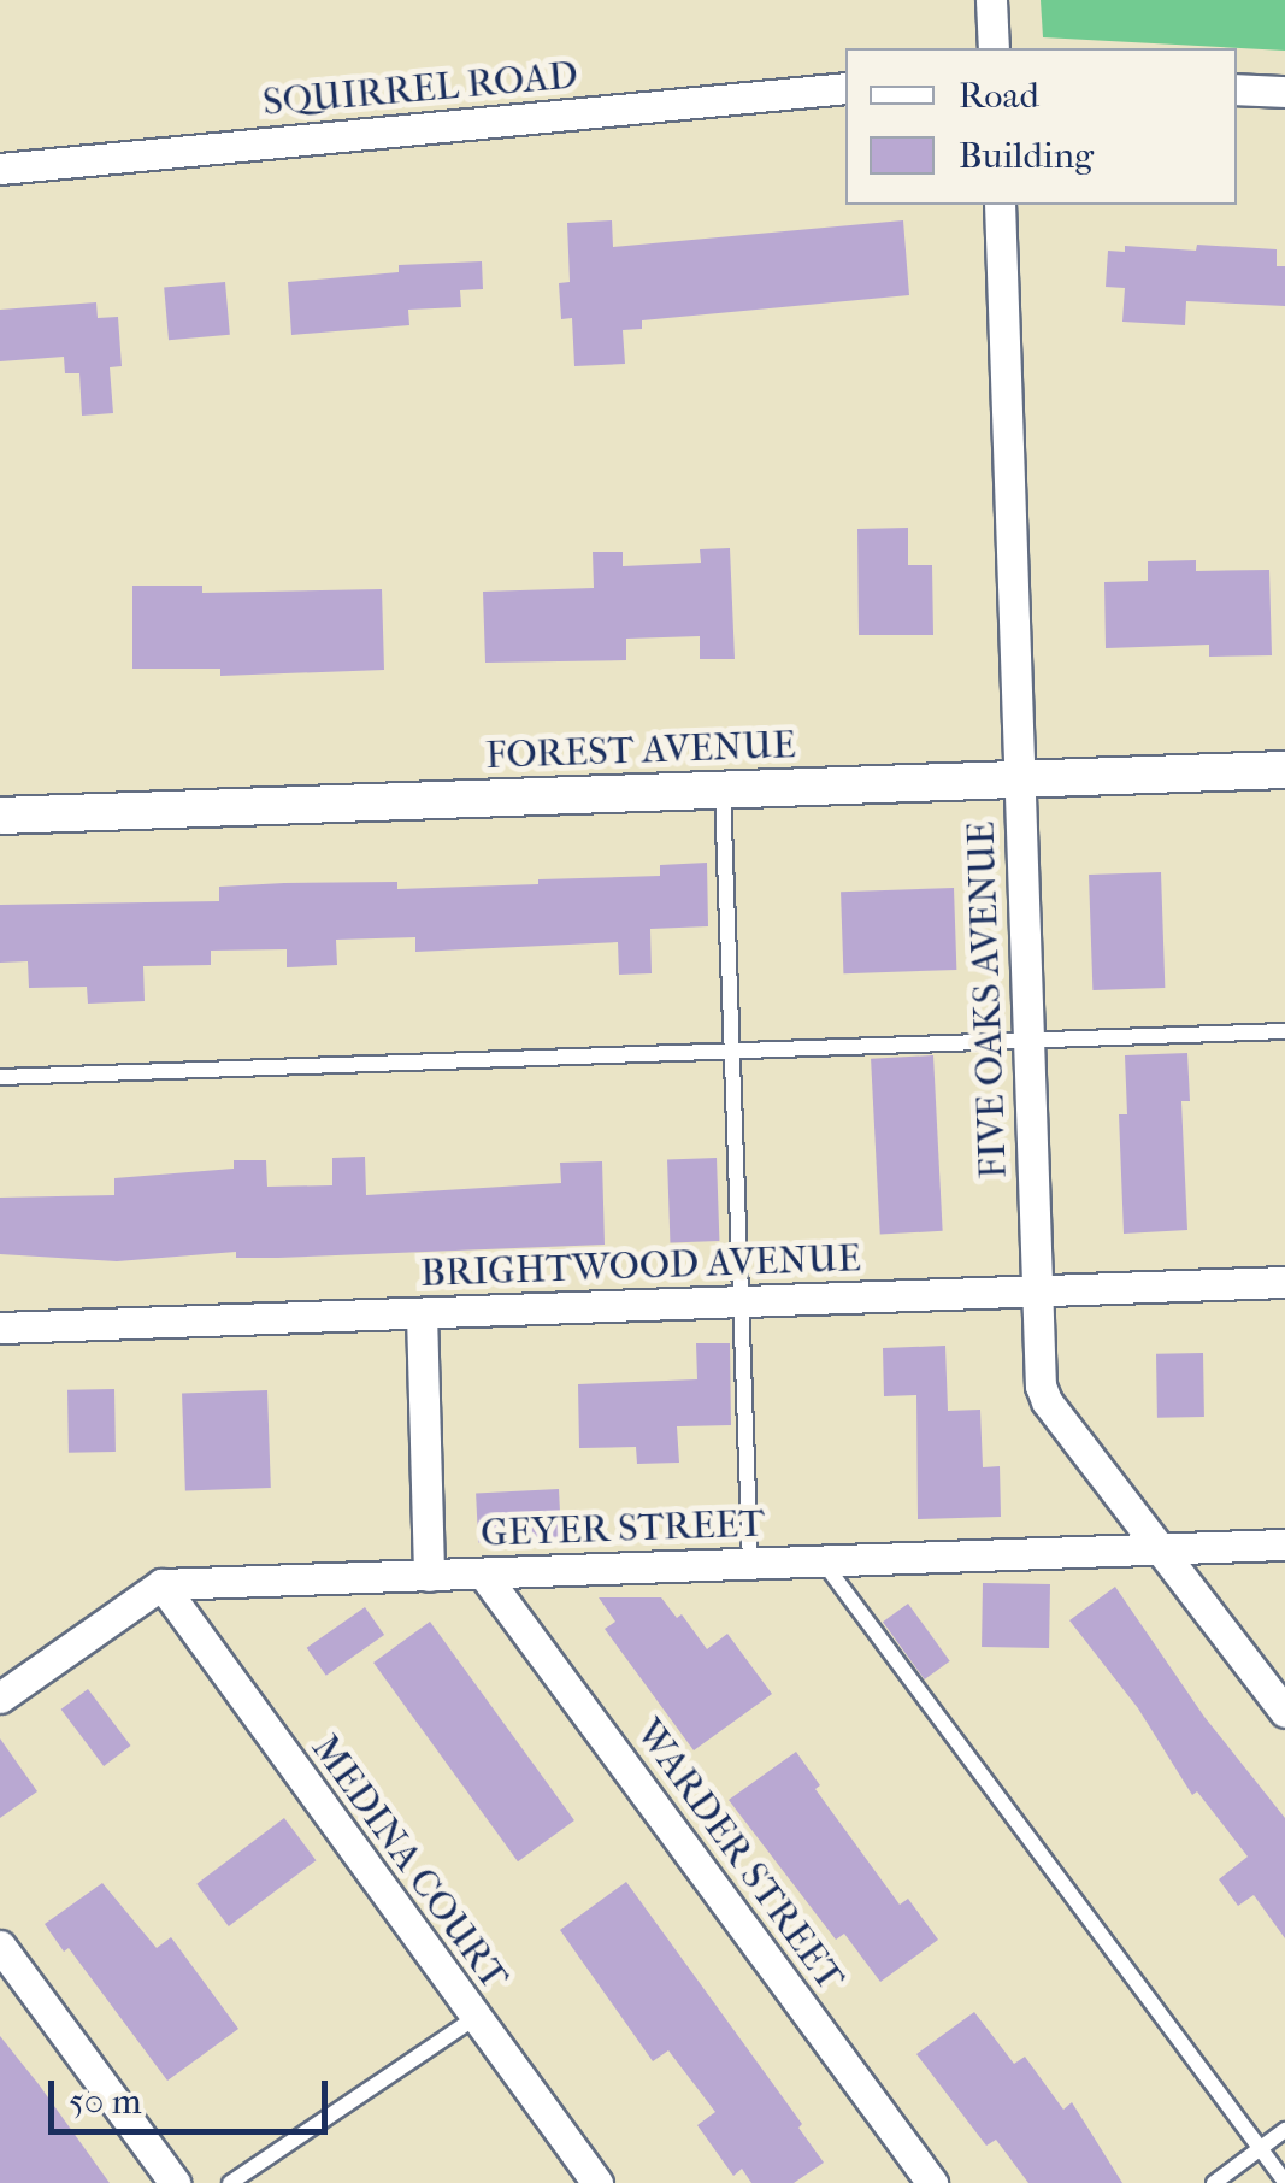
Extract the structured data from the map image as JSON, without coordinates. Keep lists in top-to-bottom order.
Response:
{
  "streets": {
    "street": [
      "SQUIRREL ROAD",
      "FOREST AVENUE",
      "FIVE OAKS AVENUE",
      "BRIGHTWOOD AVENUE",
      "GEYER STREET",
      "WARDER STREET",
      "MEDINA COURT"
    ]
  },
  "crossings": [
    ["FOREST AVENUE", "FIVE OAKS AVENUE"],
    ["FIVE OAKS AVENUE", "BRIGHTWOOD AVENUE"],
    ["FIVE OAKS AVENUE", "GEYER STREET"],
    ["GEYER STREET", "WARDER STREET"],
    ["GEYER STREET", "MEDINA COURT"]
  ],
  "legend": ["Road", "Building"],
  "scale_bar": "50 m"
}
